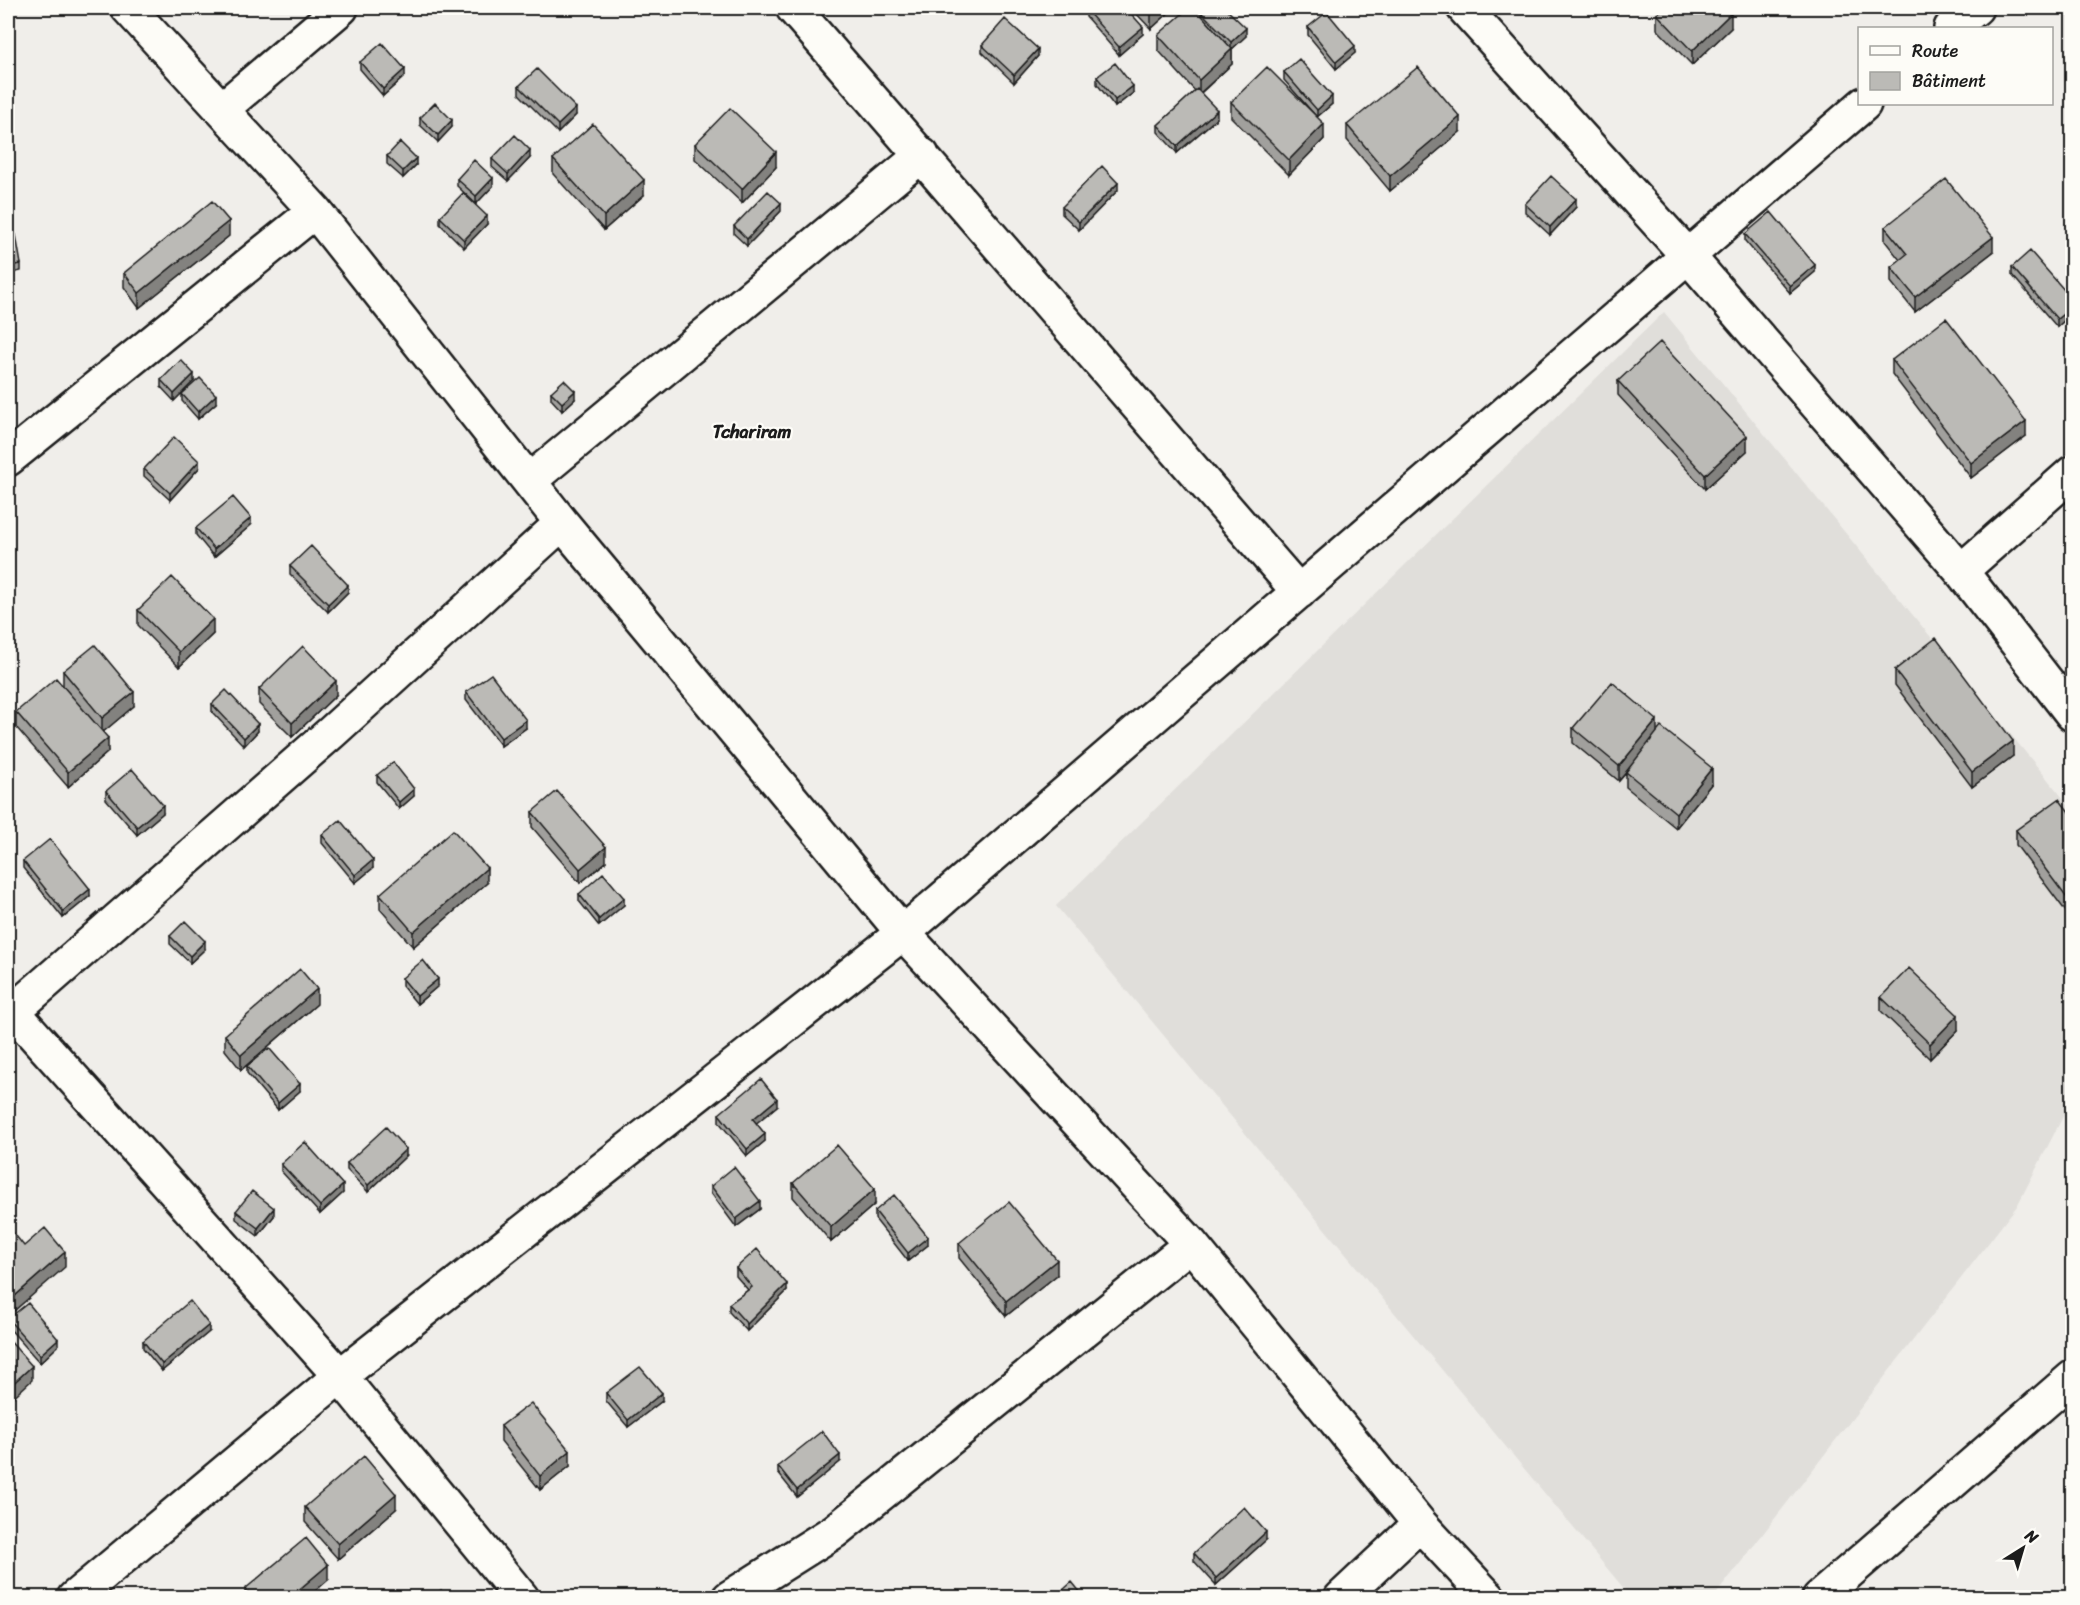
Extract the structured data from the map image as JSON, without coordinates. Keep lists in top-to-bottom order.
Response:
{
  "districts": ["Tchariram"],
  "legend": ["Route", "Bâtiment"],
  "north": "top right"
}
